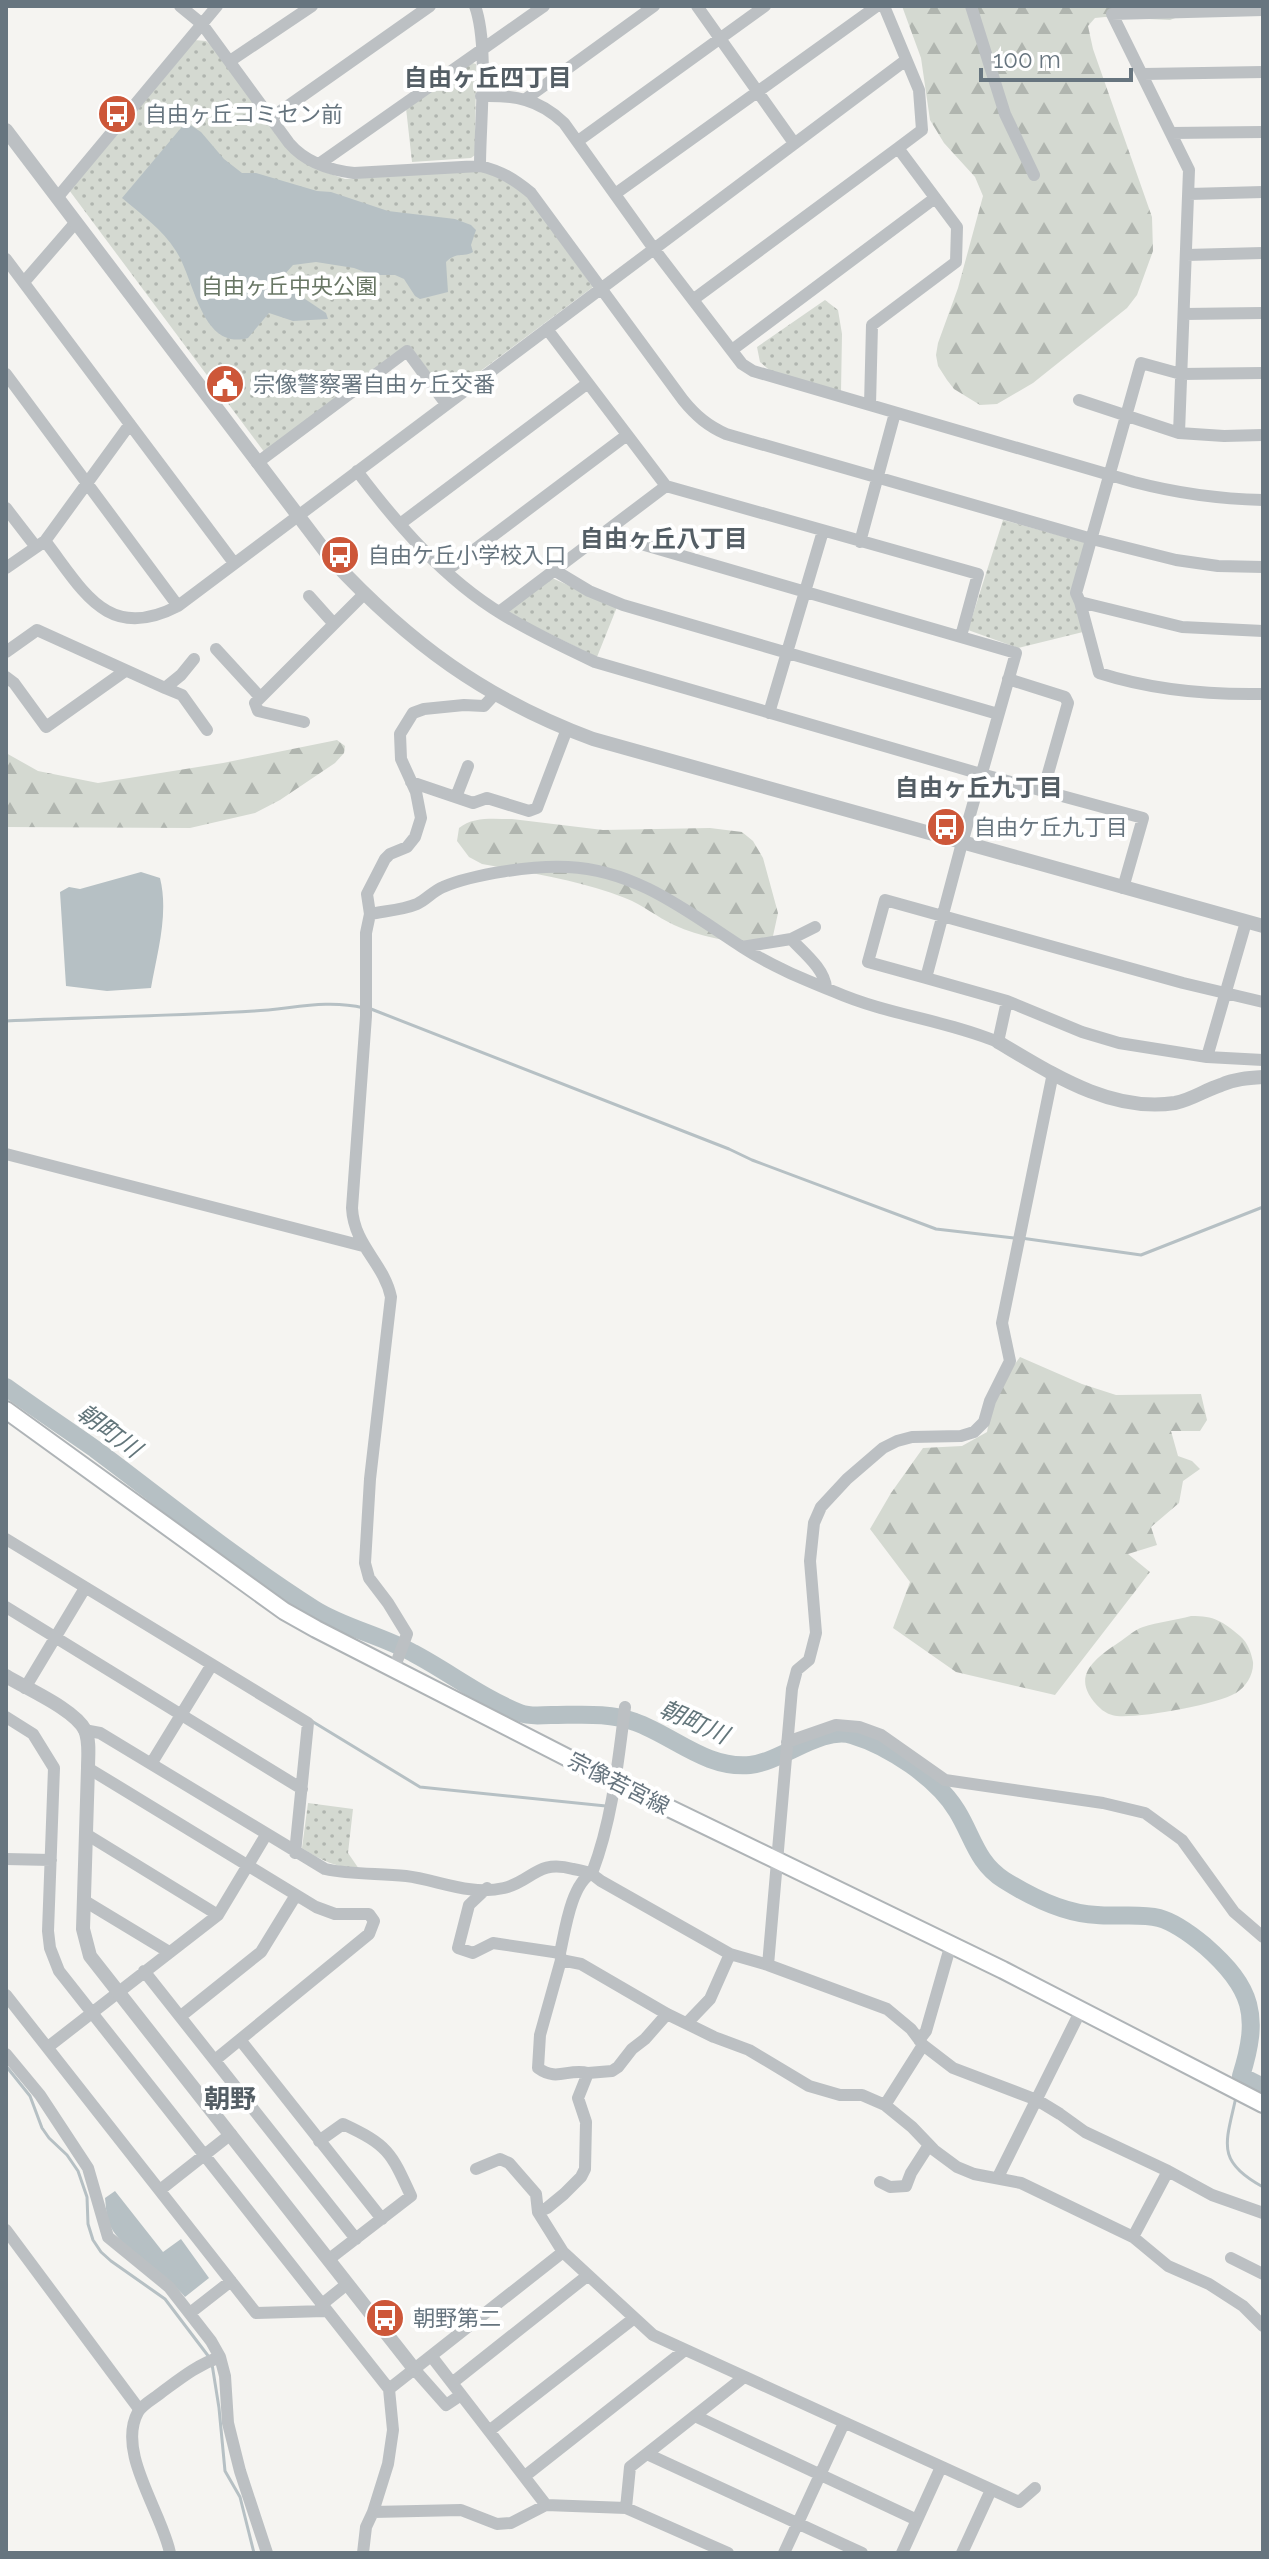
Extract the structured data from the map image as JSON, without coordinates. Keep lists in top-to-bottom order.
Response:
{
  "streets": {
    "main road": ["宗像若宮線"]
  },
  "districts": [
    "自由ヶ丘四丁目",
    "自由ヶ丘八丁目",
    "自由ヶ丘九丁目",
    "朝野"
  ],
  "water": ["朝町川"],
  "parks": ["自由ヶ丘中央公園"],
  "places": {
    "bus stop": [
      "自由ヶ丘コミセン前",
      "自由ケ丘小学校入口",
      "自由ケ丘九丁目",
      "朝野第二"
    ],
    "public building": ["宗像警察署自由ヶ丘交番"]
  },
  "scale_bar": "100 m"
}
